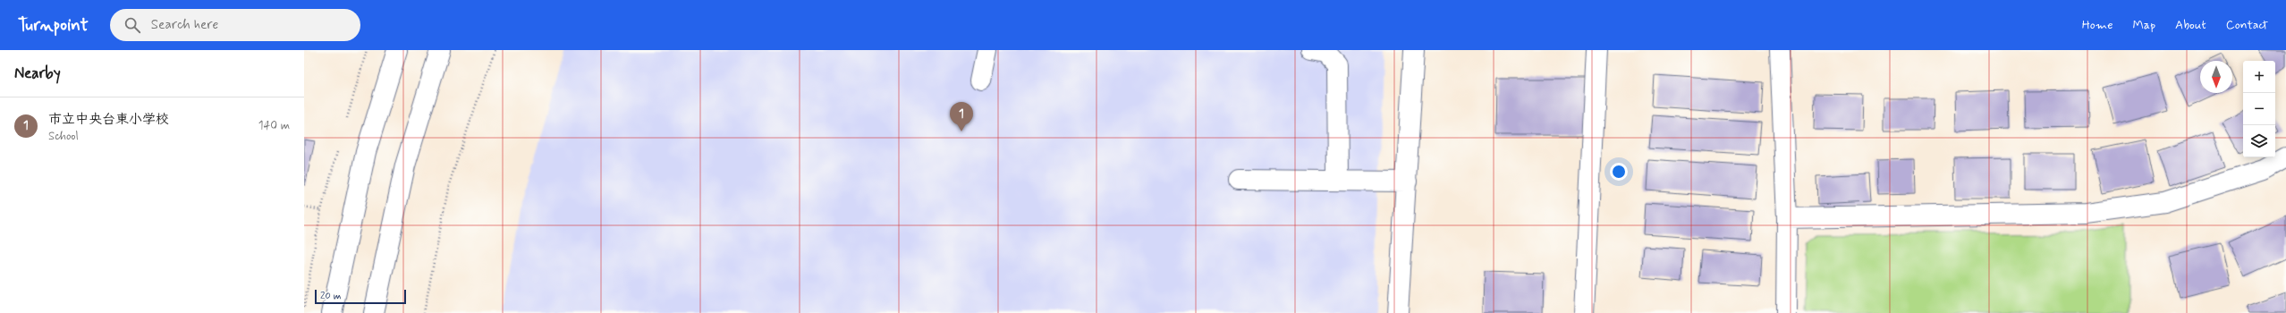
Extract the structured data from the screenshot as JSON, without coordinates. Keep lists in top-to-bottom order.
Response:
{
  "scale_bar": "20 m",
  "north": "bottom",
  "page": {
    "header": "Turnpoint",
    "search": "Search here",
    "nav": [
      "Home",
      "Map",
      "About",
      "Contact"
    ],
    "heading": "Nearby",
    "map_buttons": ["+", "−"],
    "list": [
      {
        "mark": "1",
        "name": "市立中央台東小学校",
        "note": "School",
        "value": "140 m"
      }
    ],
    "pins": "1",
    "scale": "20 m"
  }
}
